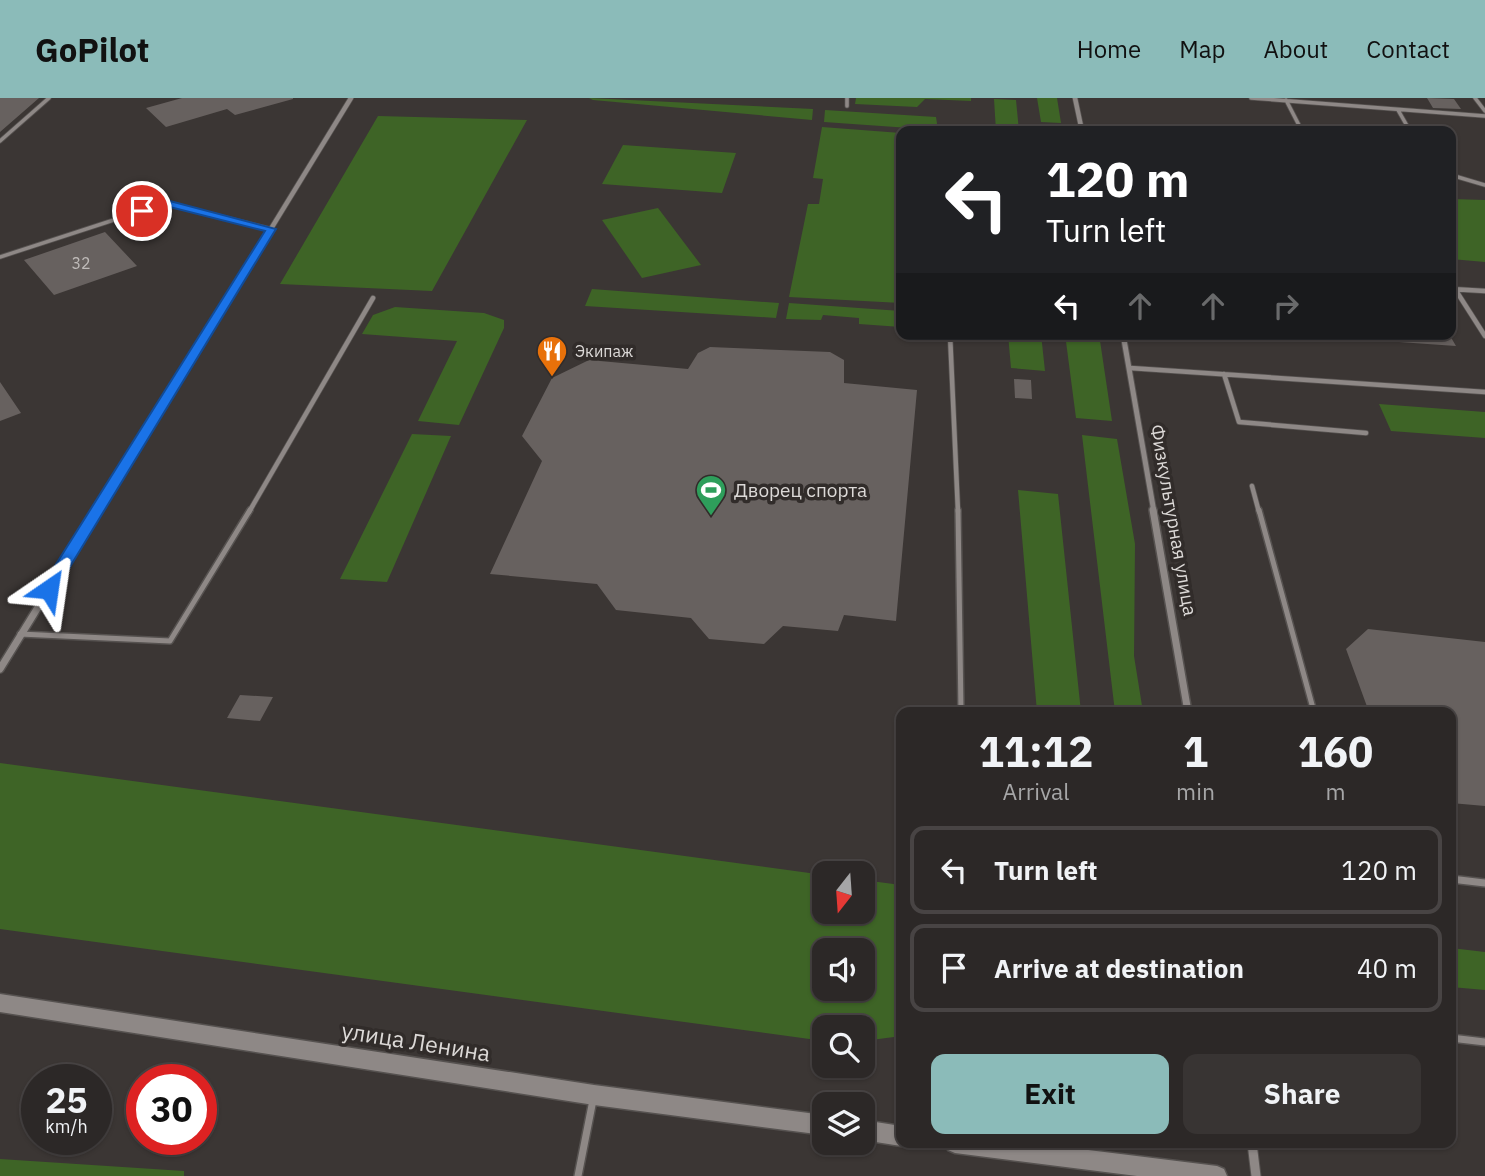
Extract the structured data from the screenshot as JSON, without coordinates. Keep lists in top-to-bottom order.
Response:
{
  "streets": {
    "main road": ["улица Ленина"],
    "street": ["Физкультурная улица"]
  },
  "places": {
    "restaurant": ["Экипаж"],
    "sports": ["Дворец спорта"]
  },
  "house_numbers": ["32"],
  "north": "bottom",
  "page": {
    "header": "GoPilot",
    "nav": [
      "Home",
      "Map",
      "About",
      "Contact"
    ],
    "turn": ["120 m", "Turn left"],
    "eta": [
      "11:12",
      "Arrival",
      "1",
      "min",
      "160",
      "m"
    ],
    "list": [
      {
        "name": "Turn left",
        "value": "120 m"
      },
      {
        "name": "Arrive at destination",
        "value": "40 m"
      }
    ],
    "buttons": ["Exit", "Share"],
    "speed": "25 km/h",
    "limit": "30"
  }
}
